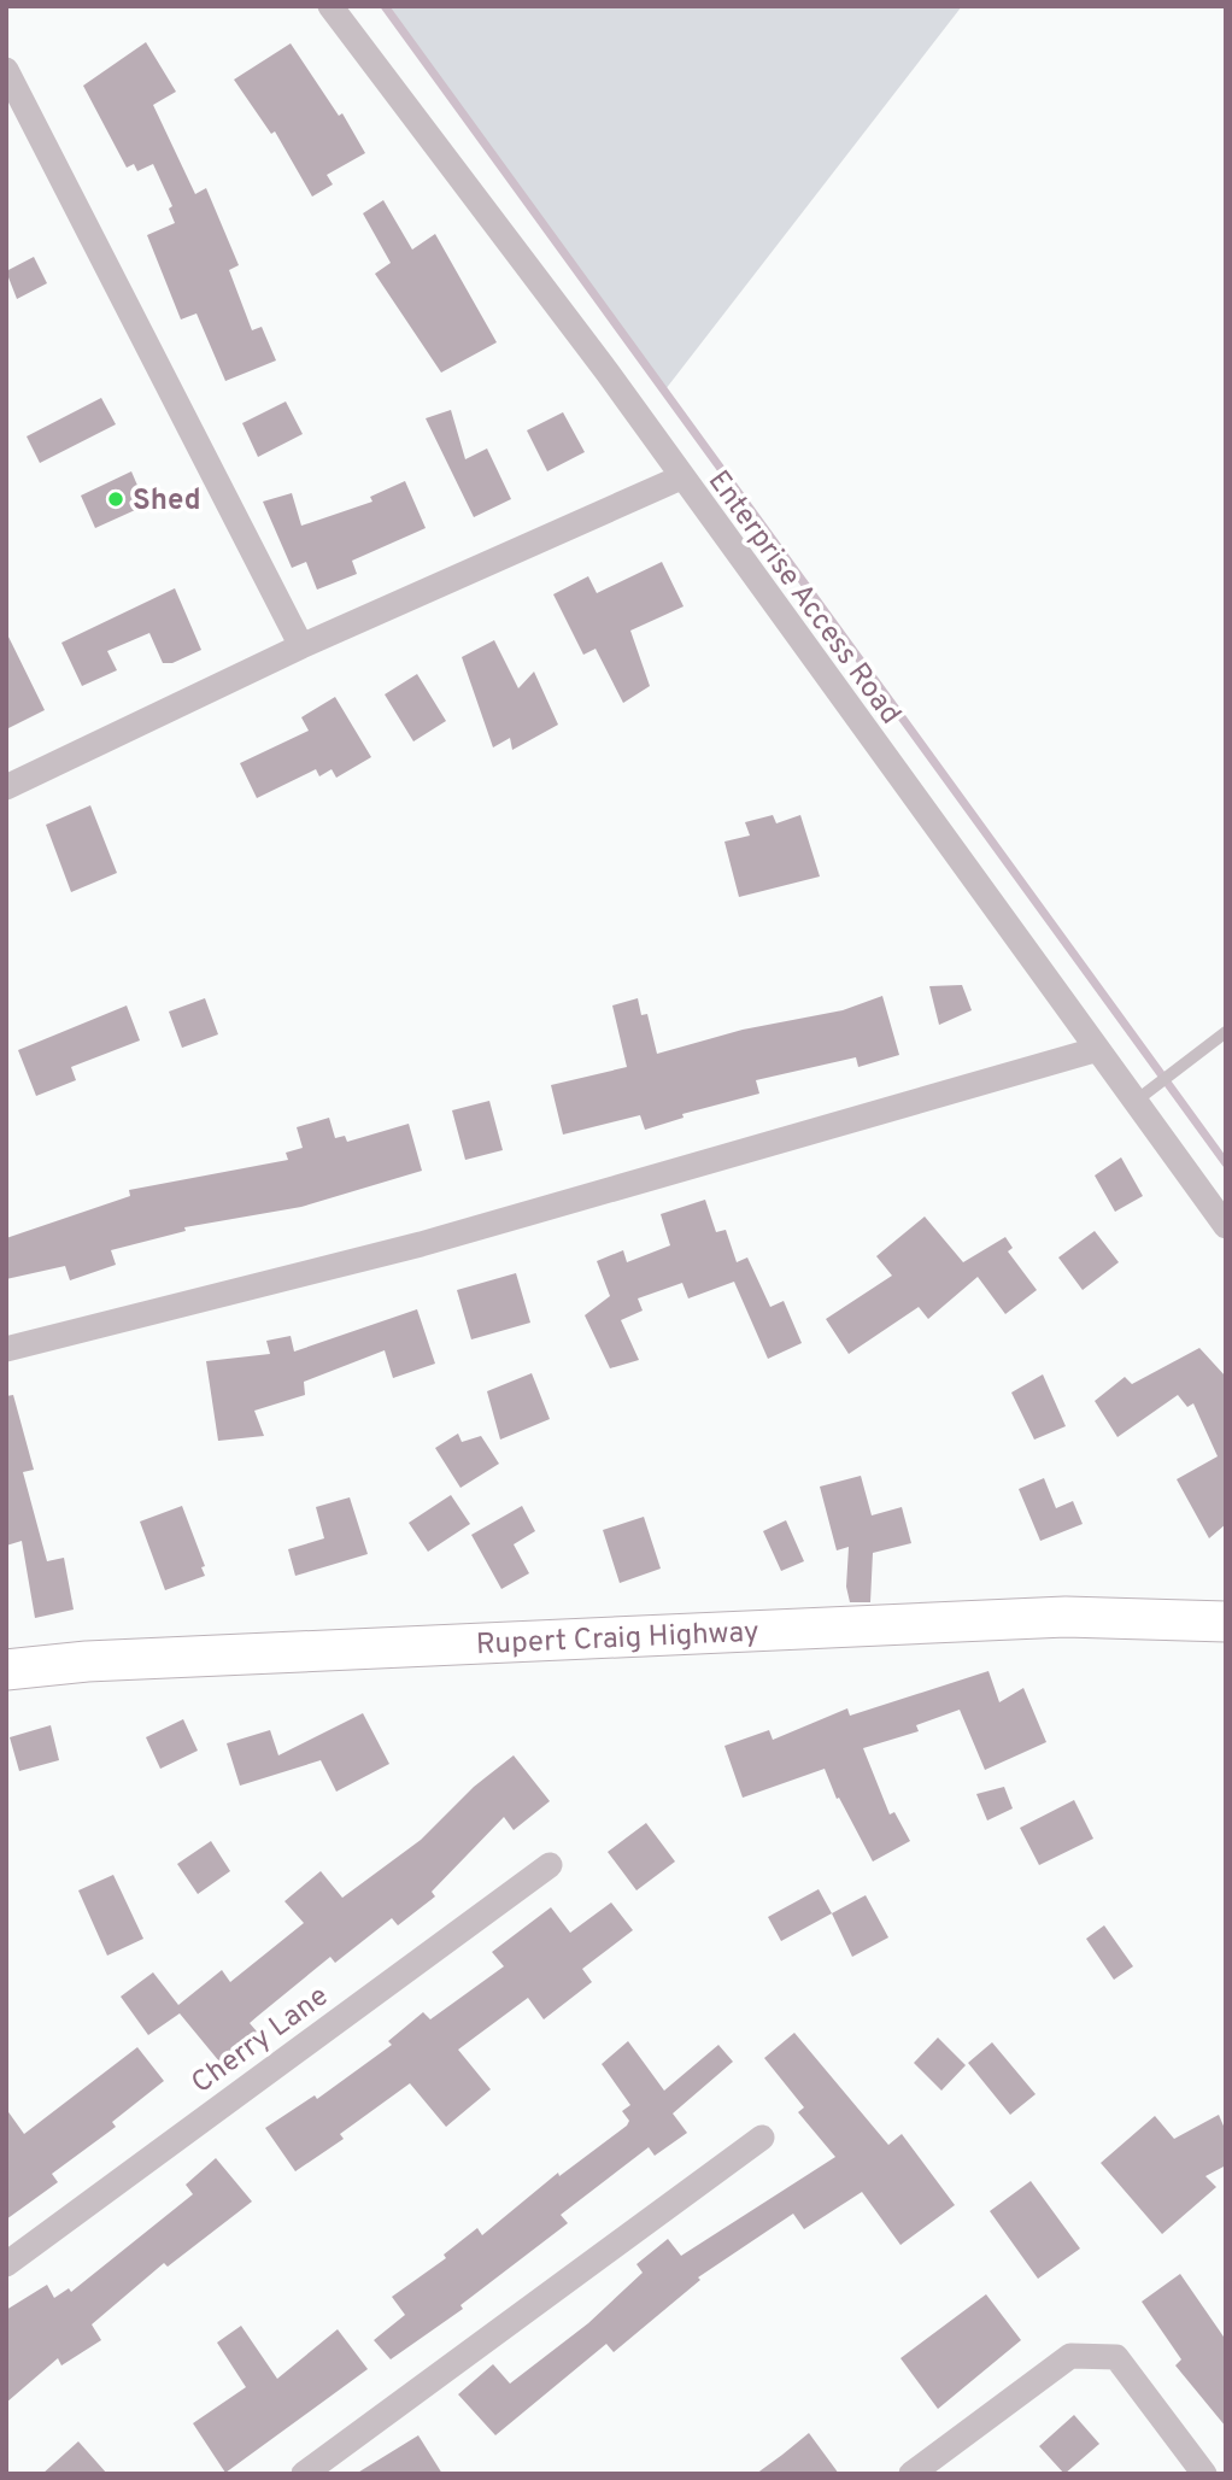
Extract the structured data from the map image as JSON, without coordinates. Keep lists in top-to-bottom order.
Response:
{
  "streets": {
    "main road": ["Rupert Craig Highway"],
    "street": ["Enterprise Access Road", "Cherry Lane"]
  },
  "places": ["Shed"]
}
